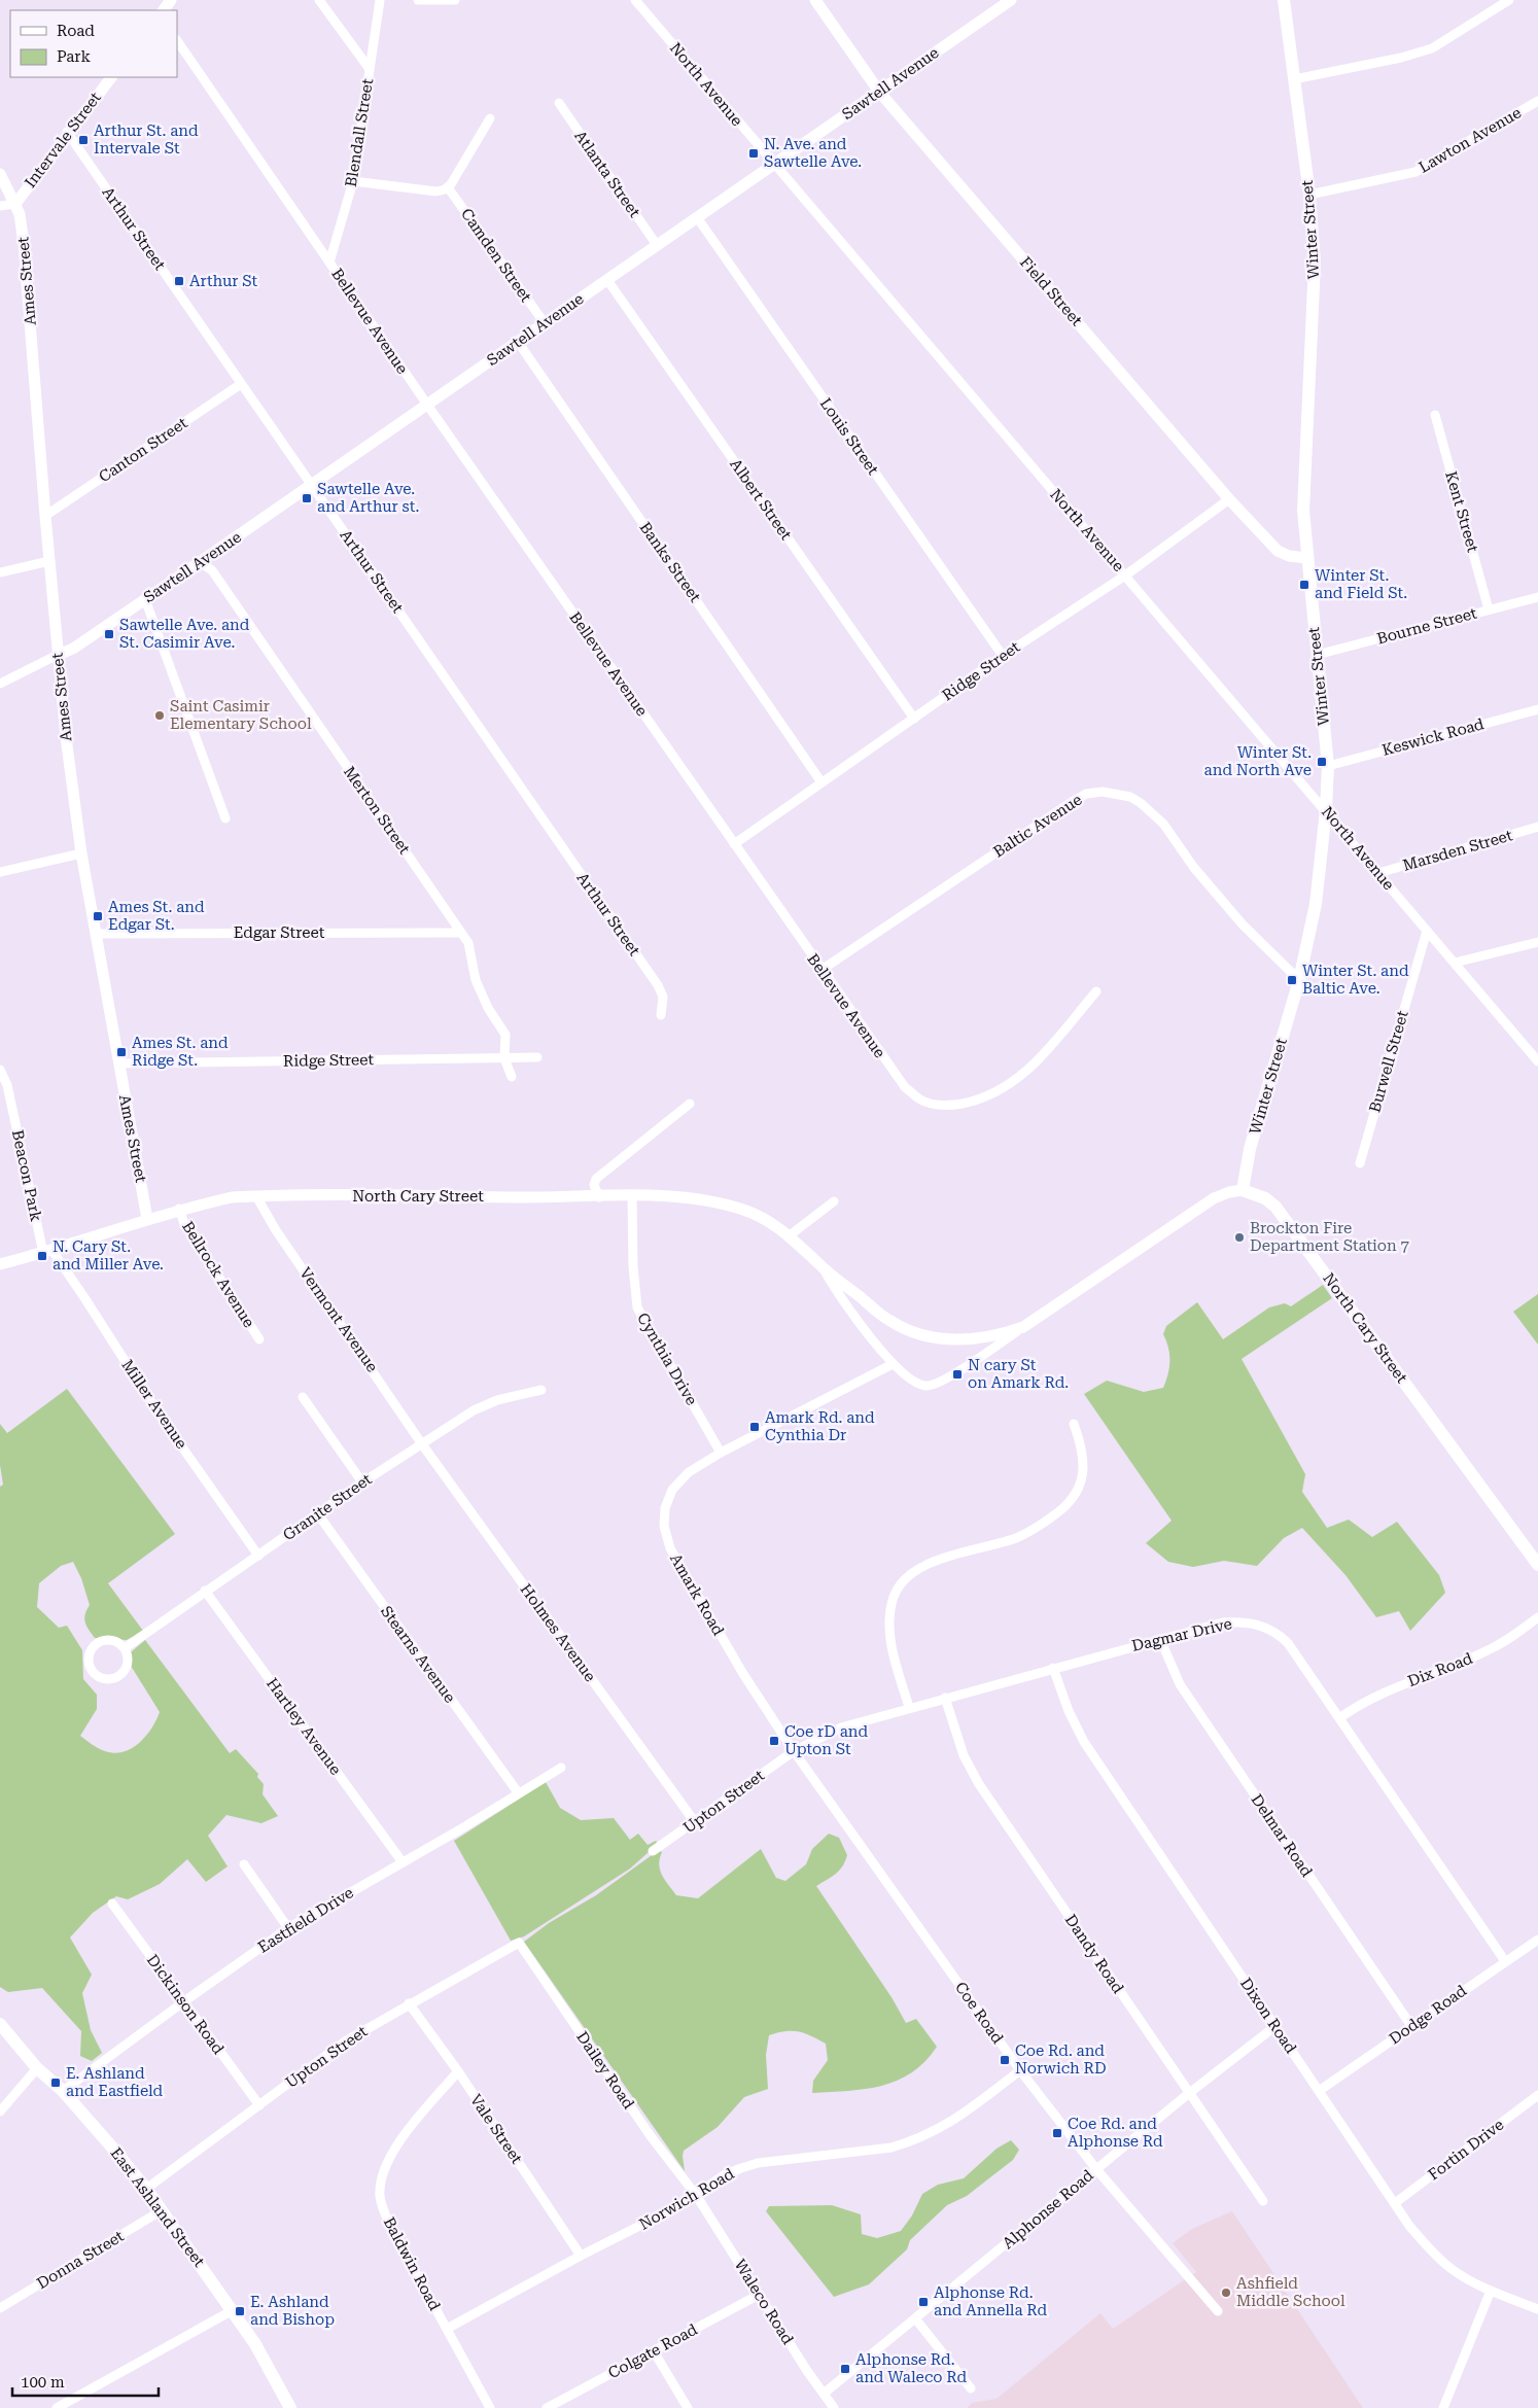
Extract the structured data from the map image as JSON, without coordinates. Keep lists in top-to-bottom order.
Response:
{
  "streets": {
    "main road": ["Winter Street", "North Cary Street", "East Ashland Street"],
    "street": [
      "Sawtell Avenue",
      "North Avenue",
      "Blendall Street",
      "Intervale Street",
      "Lawton Avenue",
      "Atlanta Street",
      "Arthur Street",
      "Camden Street",
      "Ames Street",
      "Field Street",
      "Bellevue Avenue",
      "Louis Street",
      "Canton Street",
      "Albert Street",
      "Kent Street",
      "Banks Street",
      "Bourne Street",
      "Ridge Street",
      "Keswick Road",
      "Merton Street",
      "Baltic Avenue",
      "Marsden Street",
      "Edgar Street",
      "Burwell Street",
      "Beacon Park",
      "Bellrock Avenue",
      "Vermont Avenue",
      "Cynthia Drive",
      "Miller Avenue",
      "Granite Street",
      "Amark Road",
      "Holmes Avenue",
      "Dagmar Drive",
      "Stearns Avenue",
      "Dix Road",
      "Hartley Avenue",
      "Upton Street",
      "Delmar Road",
      "Eastfield Drive",
      "Dandy Road",
      "Dickinson Road",
      "Coe Road",
      "Dodge Road",
      "Dixon Road",
      "Dailey Road",
      "Vale Street",
      "Fortin Drive",
      "Norwich Road",
      "Alphonse Road",
      "Donna Street",
      "Baldwin Road",
      "Waleco Road",
      "Colgate Road"
    ]
  },
  "crossings": [
    ["Sawtell Avenue", "North Avenue"],
    ["Sawtell Avenue", "Atlanta Street"],
    ["Sawtell Avenue", "Arthur Street"],
    ["Sawtell Avenue", "Camden Street"],
    ["Sawtell Avenue", "Ames Street"],
    ["Sawtell Avenue", "Field Street"],
    ["Sawtell Avenue", "Bellevue Avenue"],
    ["Sawtell Avenue", "Louis Street"],
    ["Sawtell Avenue", "Albert Street"],
    ["Sawtell Avenue", "Banks Street"],
    ["Sawtell Avenue", "Merton Street"],
    ["North Avenue", "Winter Street"],
    ["North Avenue", "Ridge Street"],
    ["North Avenue", "Marsden Street"],
    ["North Avenue", "Burwell Street"],
    ["Blendall Street", "Bellevue Avenue"],
    ["Intervale Street", "Arthur Street"],
    ["Intervale Street", "Ames Street"],
    ["Lawton Avenue", "Winter Street"],
    ["Arthur Street", "Canton Street"],
    ["Winter Street", "Field Street"],
    ["Winter Street", "Bourne Street"],
    ["Winter Street", "Keswick Road"],
    ["Winter Street", "Baltic Avenue"],
    ["Winter Street", "North Cary Street"],
    ["Ames Street", "Canton Street"],
    ["Ames Street", "Ridge Street"],
    ["Ames Street", "Edgar Street"],
    ["Ames Street", "North Cary Street"],
    ["Field Street", "Ridge Street"],
    ["Bellevue Avenue", "Ridge Street"],
    ["Bellevue Avenue", "Baltic Avenue"],
    ["Louis Street", "Ridge Street"],
    ["Albert Street", "Ridge Street"],
    ["Kent Street", "Bourne Street"],
    ["Banks Street", "Ridge Street"],
    ["Ridge Street", "Merton Street"],
    ["Merton Street", "Edgar Street"],
    ["Beacon Park", "North Cary Street"],
    ["Beacon Park", "Miller Avenue"],
    ["North Cary Street", "Bellrock Avenue"],
    ["North Cary Street", "Vermont Avenue"],
    ["North Cary Street", "Cynthia Drive"],
    ["North Cary Street", "Miller Avenue"],
    ["North Cary Street", "Amark Road"],
    ["Vermont Avenue", "Granite Street"],
    ["Vermont Avenue", "Holmes Avenue"],
    ["Cynthia Drive", "Amark Road"],
    ["Miller Avenue", "Granite Street"],
    ["Granite Street", "Holmes Avenue"],
    ["Granite Street", "Stearns Avenue"],
    ["Granite Street", "Hartley Avenue"],
    ["Amark Road", "Dagmar Drive"],
    ["Amark Road", "Upton Street"],
    ["Amark Road", "Coe Road"],
    ["Holmes Avenue", "Upton Street"],
    ["Dagmar Drive", "Dix Road"],
    ["Dagmar Drive", "Upton Street"],
    ["Dagmar Drive", "Delmar Road"],
    ["Dagmar Drive", "Dandy Road"],
    ["Dagmar Drive", "Coe Road"],
    ["Dagmar Drive", "Dodge Road"],
    ["Dagmar Drive", "Dixon Road"],
    ["Stearns Avenue", "Eastfield Drive"],
    ["Hartley Avenue", "Eastfield Drive"],
    ["Upton Street", "Dickinson Road"],
    ["Upton Street", "Coe Road"],
    ["Upton Street", "Dailey Road"],
    ["Upton Street", "Vale Street"],
    ["Upton Street", "East Ashland Street"],
    ["Delmar Road", "Dodge Road"],
    ["Eastfield Drive", "Dickinson Road"],
    ["Eastfield Drive", "East Ashland Street"],
    ["Dandy Road", "Alphonse Road"],
    ["Coe Road", "Norwich Road"],
    ["Coe Road", "Alphonse Road"],
    ["Dodge Road", "Dixon Road"],
    ["Dixon Road", "Fortin Drive"],
    ["Dixon Road", "Alphonse Road"],
    ["Dailey Road", "Norwich Road"],
    ["Dailey Road", "Waleco Road"],
    ["Vale Street", "Norwich Road"],
    ["Vale Street", "Baldwin Road"],
    ["Norwich Road", "Baldwin Road"],
    ["Norwich Road", "Waleco Road"],
    ["East Ashland Street", "Donna Street"],
    ["Alphonse Road", "Waleco Road"],
    ["Waleco Road", "Colgate Road"]
  ],
  "places": {
    "transit": [
      "Arthur St. and Intervale St",
      "N. Ave. and Sawtelle Ave.",
      "Arthur St",
      "Sawtelle Ave. and Arthur st.",
      "Winter St. and Field St.",
      "Sawtelle Ave. and St. Casimir Ave.",
      "Winter St. and North Ave",
      "Ames St. and Edgar St.",
      "Winter St. and Baltic Ave.",
      "Ames St. and Ridge St.",
      "N. Cary St. and Miller Ave.",
      "N cary St on Amark Rd.",
      "Amark Rd. and Cynthia Dr",
      "Coe rD and Upton St",
      "Coe Rd. and Norwich RD",
      "E. Ashland and Eastfield",
      "Coe Rd. and Alphonse Rd",
      "Alphonse Rd. and Annella Rd",
      "E. Ashland and Bishop",
      "Alphonse Rd. and Waleco Rd"
    ],
    "other": ["Saint Casimir Elementary School", "Brockton Fire Department Station 7", "Ashfield Middle School"]
  },
  "legend": ["Road", "Park"],
  "scale_bar": "100 m"
}
